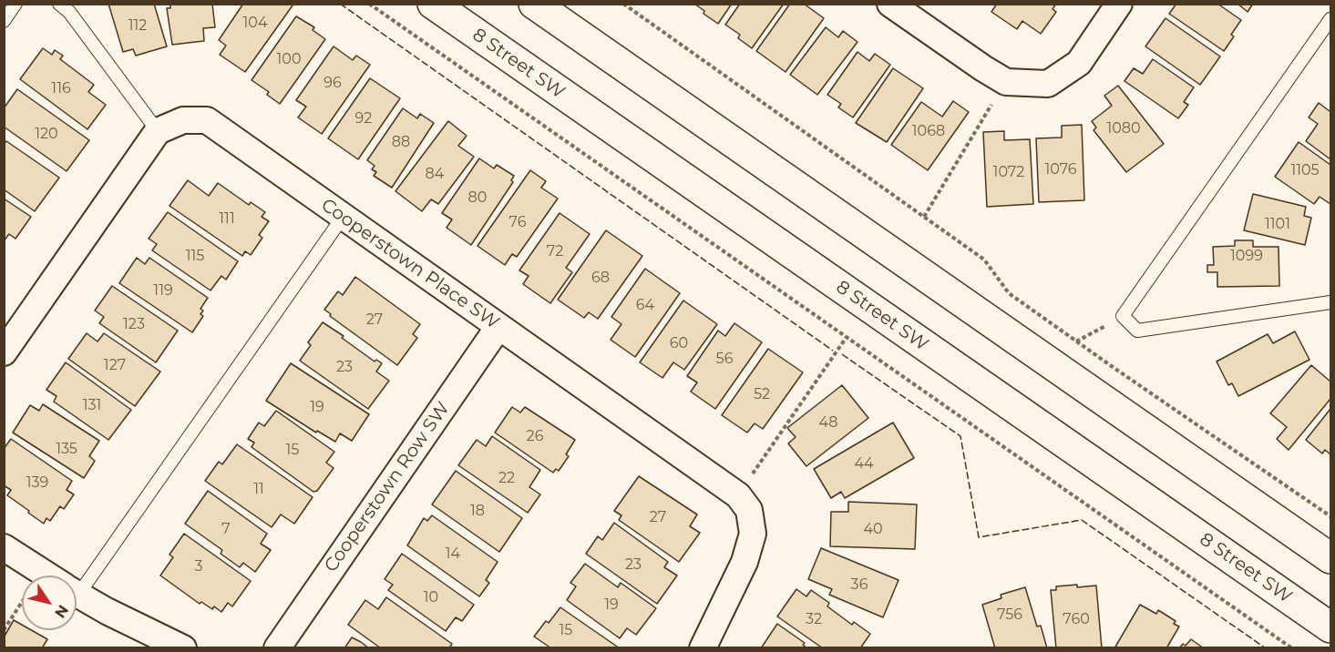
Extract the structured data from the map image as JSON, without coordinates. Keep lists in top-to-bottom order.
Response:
{
  "streets": {
    "main road": ["8 Street SW"],
    "street": ["Cooperstown Place SW", "Cooperstown Row SW"]
  },
  "crossings": [
    ["Cooperstown Place SW", "Cooperstown Row SW"]
  ],
  "house_numbers": [
    "104",
    "112",
    "100",
    "96",
    "116",
    "92",
    "1080",
    "1068",
    "120",
    "88",
    "1076",
    "1105",
    "1072",
    "84",
    "80",
    "111",
    "76",
    "1101",
    "72",
    "115",
    "1099",
    "68",
    "119",
    "64",
    "27",
    "123",
    "60",
    "56",
    "127",
    "23",
    "52",
    "131",
    "19",
    "48",
    "26",
    "135",
    "15",
    "44",
    "22",
    "139",
    "11",
    "18",
    "27",
    "7",
    "40",
    "14",
    "23",
    "3",
    "36",
    "10",
    "19",
    "756",
    "32",
    "760",
    "15"
  ],
  "north": "bottom right"
}
